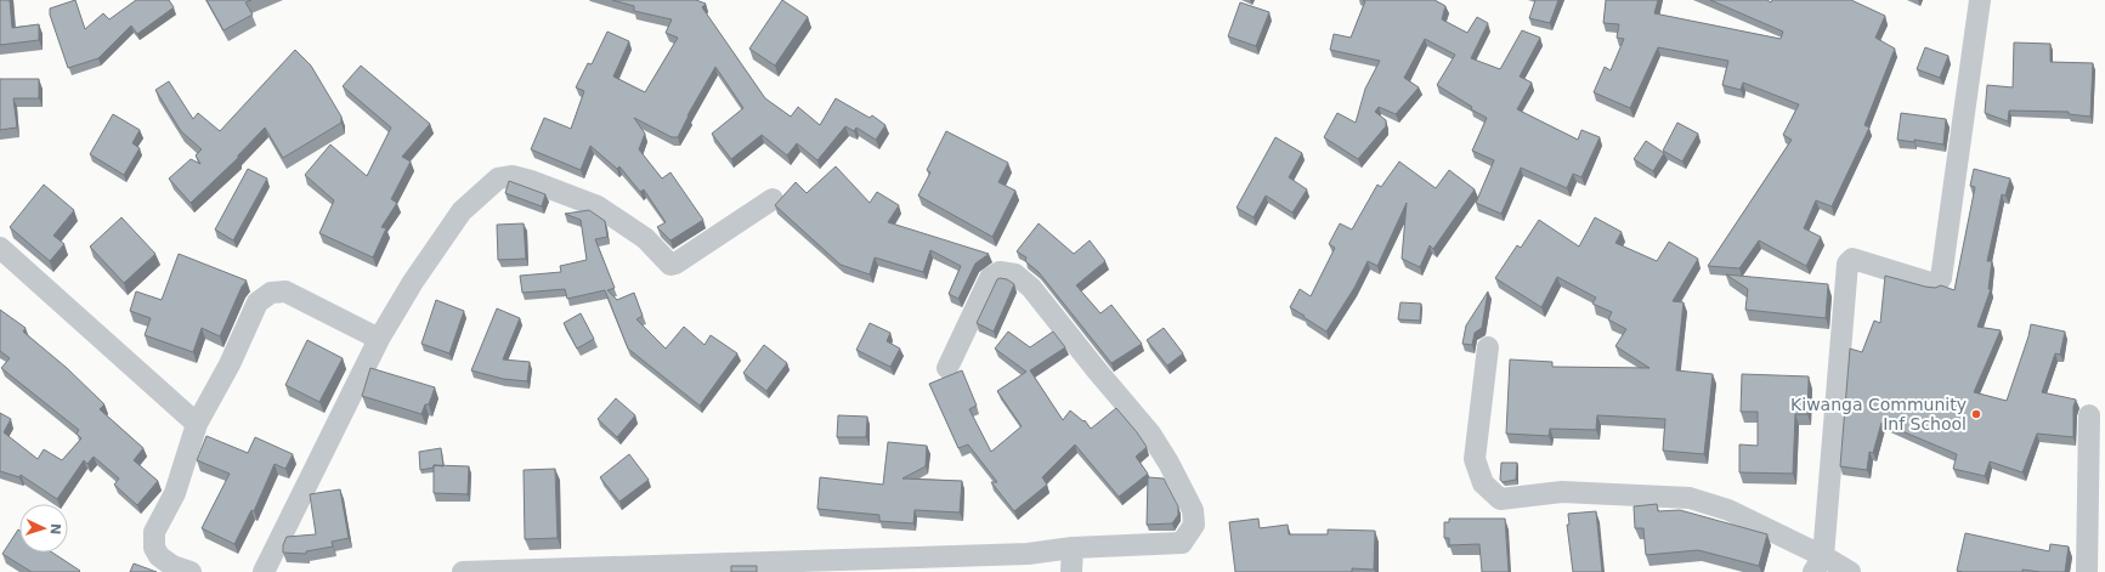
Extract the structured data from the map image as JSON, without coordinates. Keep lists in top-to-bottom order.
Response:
{
  "places": ["Kiwanga Community Inf School"],
  "north": "right"
}
